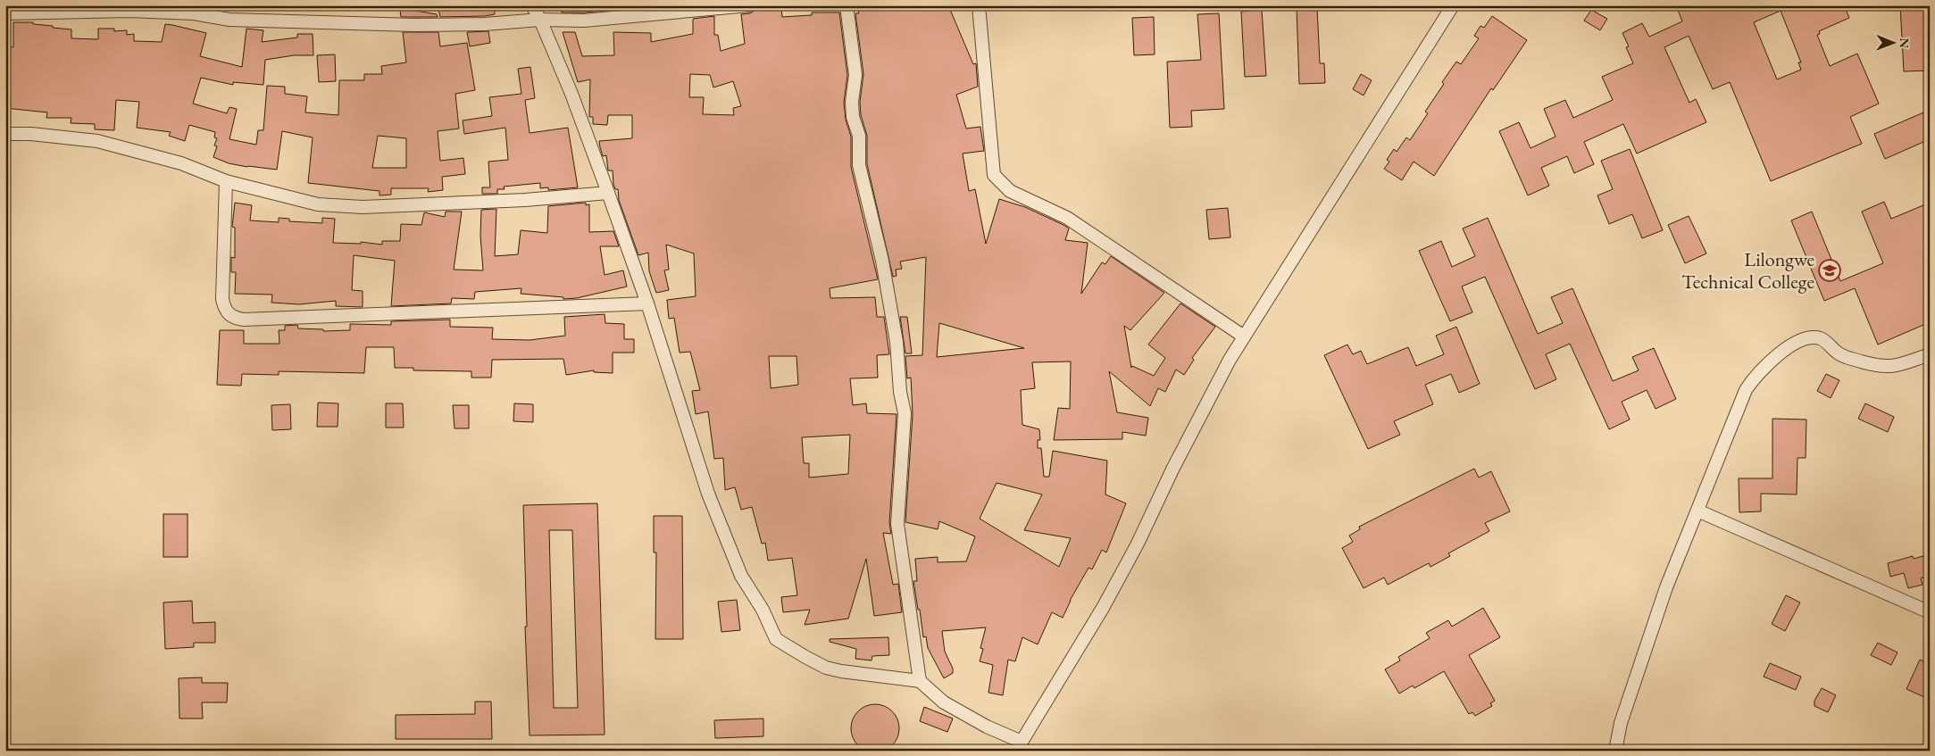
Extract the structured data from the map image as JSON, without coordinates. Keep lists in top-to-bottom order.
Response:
{
  "places": {
    "school or university": ["Lilongwe Technical College"]
  },
  "north": "right"
}
